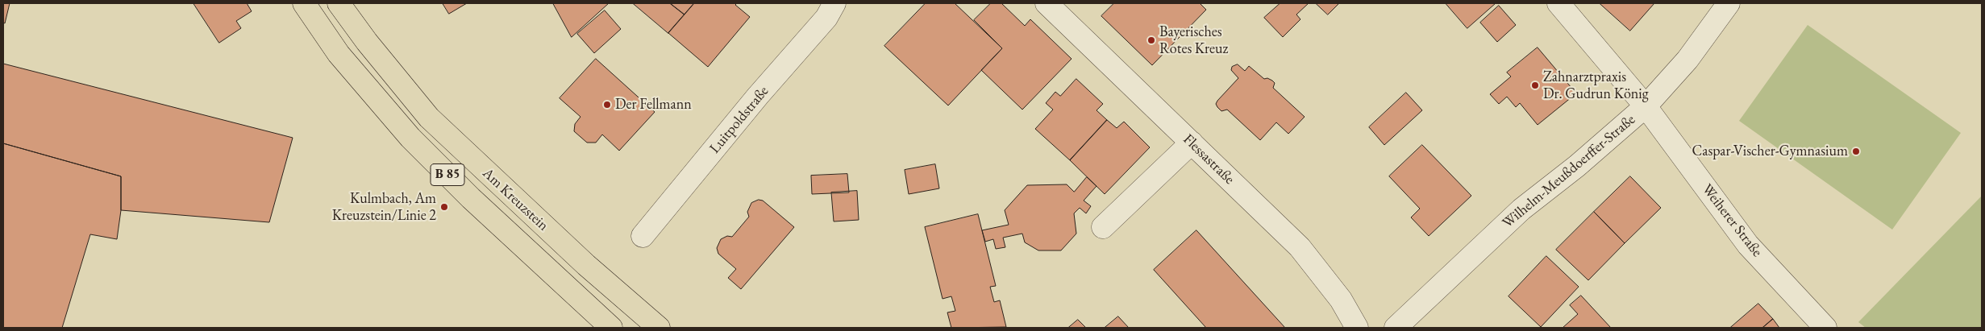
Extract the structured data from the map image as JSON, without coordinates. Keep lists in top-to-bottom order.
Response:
{
  "streets": {
    "main road": ["B 85", "Am Kreuzstein"],
    "street": [
      "Luitpoldstraße",
      "Flessastraße",
      "Wilhelm-Meußdoerffer-Straße",
      "Weiherer Straße"
    ]
  },
  "crossings": [
    ["Wilhelm-Meußdoerffer-Straße", "Weiherer Straße"]
  ],
  "places": [
    "Bayerisches Rotes Kreuz",
    "Zahnarztpraxis Dr. Gudrun König",
    "Der Fellmann",
    "Caspar-Vischer-Gymnasium",
    "Kulmbach, Am Kreuzstein/Linie 2"
  ]
}
